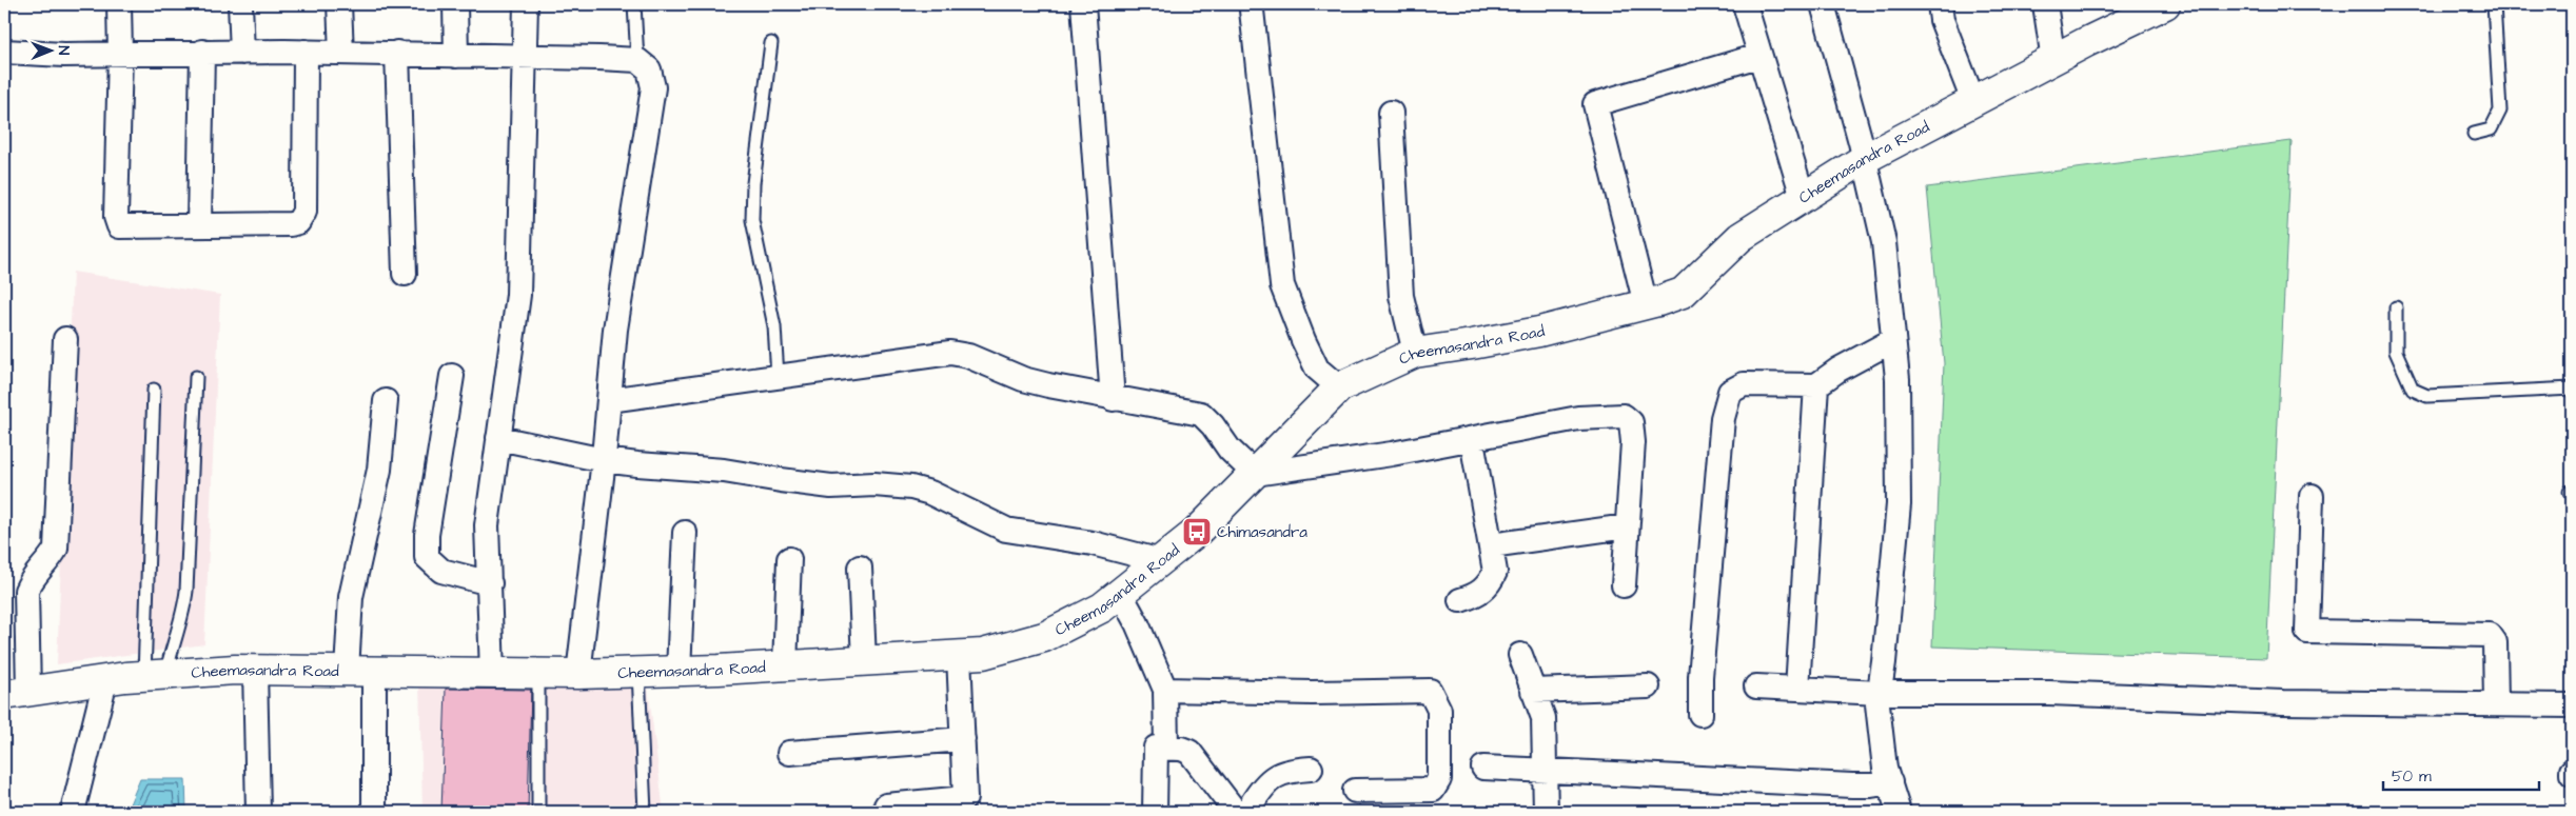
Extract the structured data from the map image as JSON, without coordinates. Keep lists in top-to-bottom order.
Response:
{
  "streets": {
    "street": ["Cheemasandra Road"]
  },
  "places": {
    "bus stop": ["Chimasandra"]
  },
  "scale_bar": "50 m",
  "north": "right"
}
